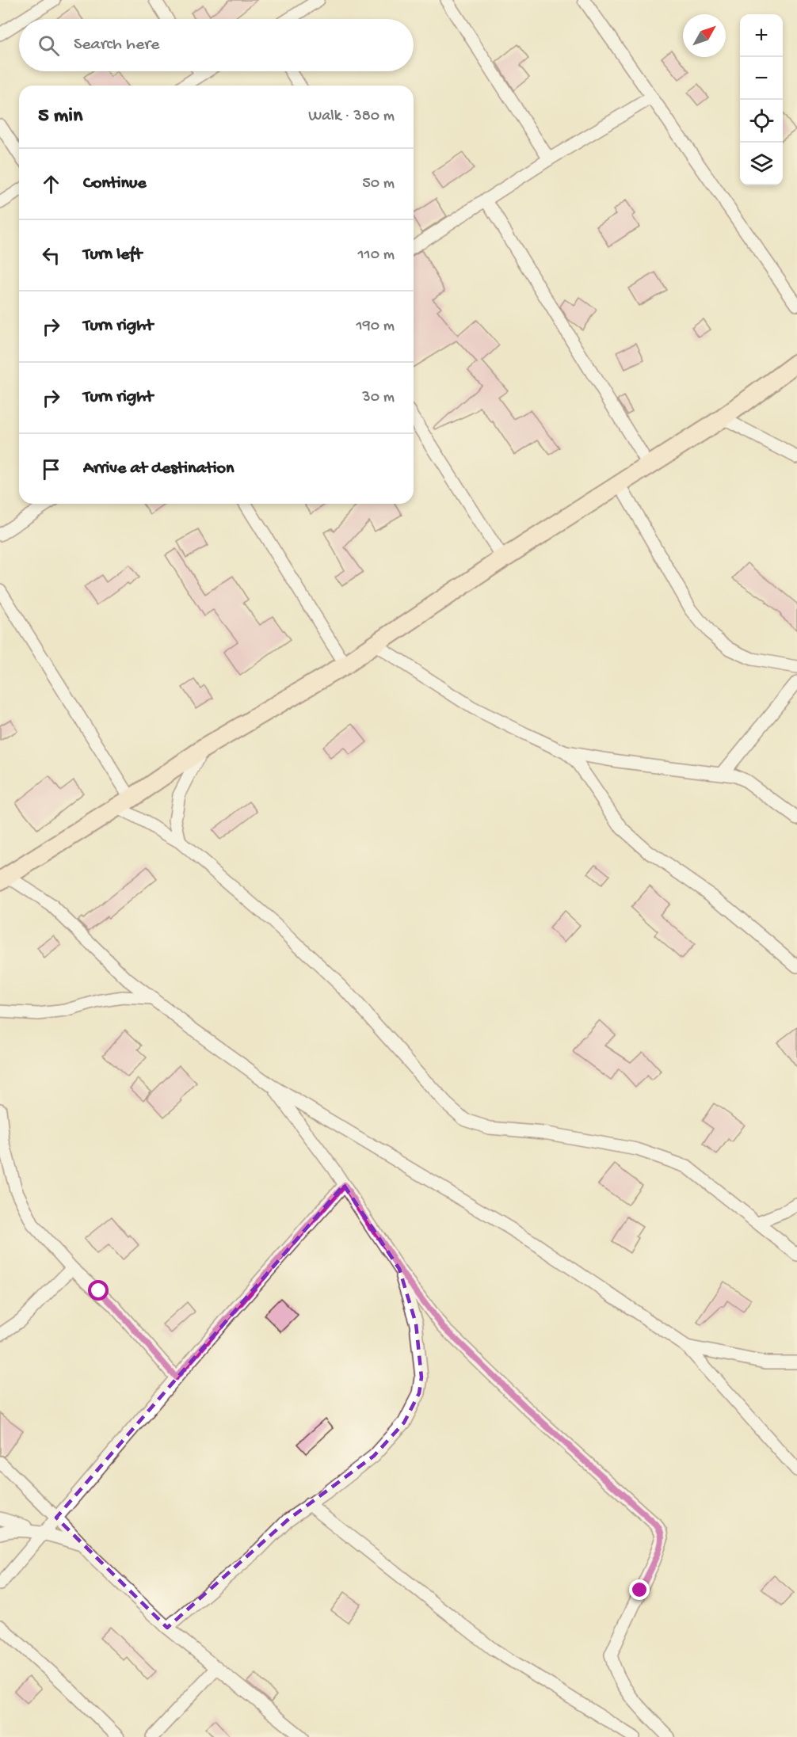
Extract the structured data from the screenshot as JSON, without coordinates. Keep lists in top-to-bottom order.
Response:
{
  "north": "top right",
  "page": {
    "map_buttons": ["+", "−"],
    "search": "Search here",
    "heading": ["5 min", "Walk · 380 m"],
    "list": [
      ["Continue", "50 m"],
      ["Turn left", "110 m"],
      ["Turn right", "190 m"],
      ["Turn right", "30 m"],
      "Arrive at destination"
    ]
  }
}
